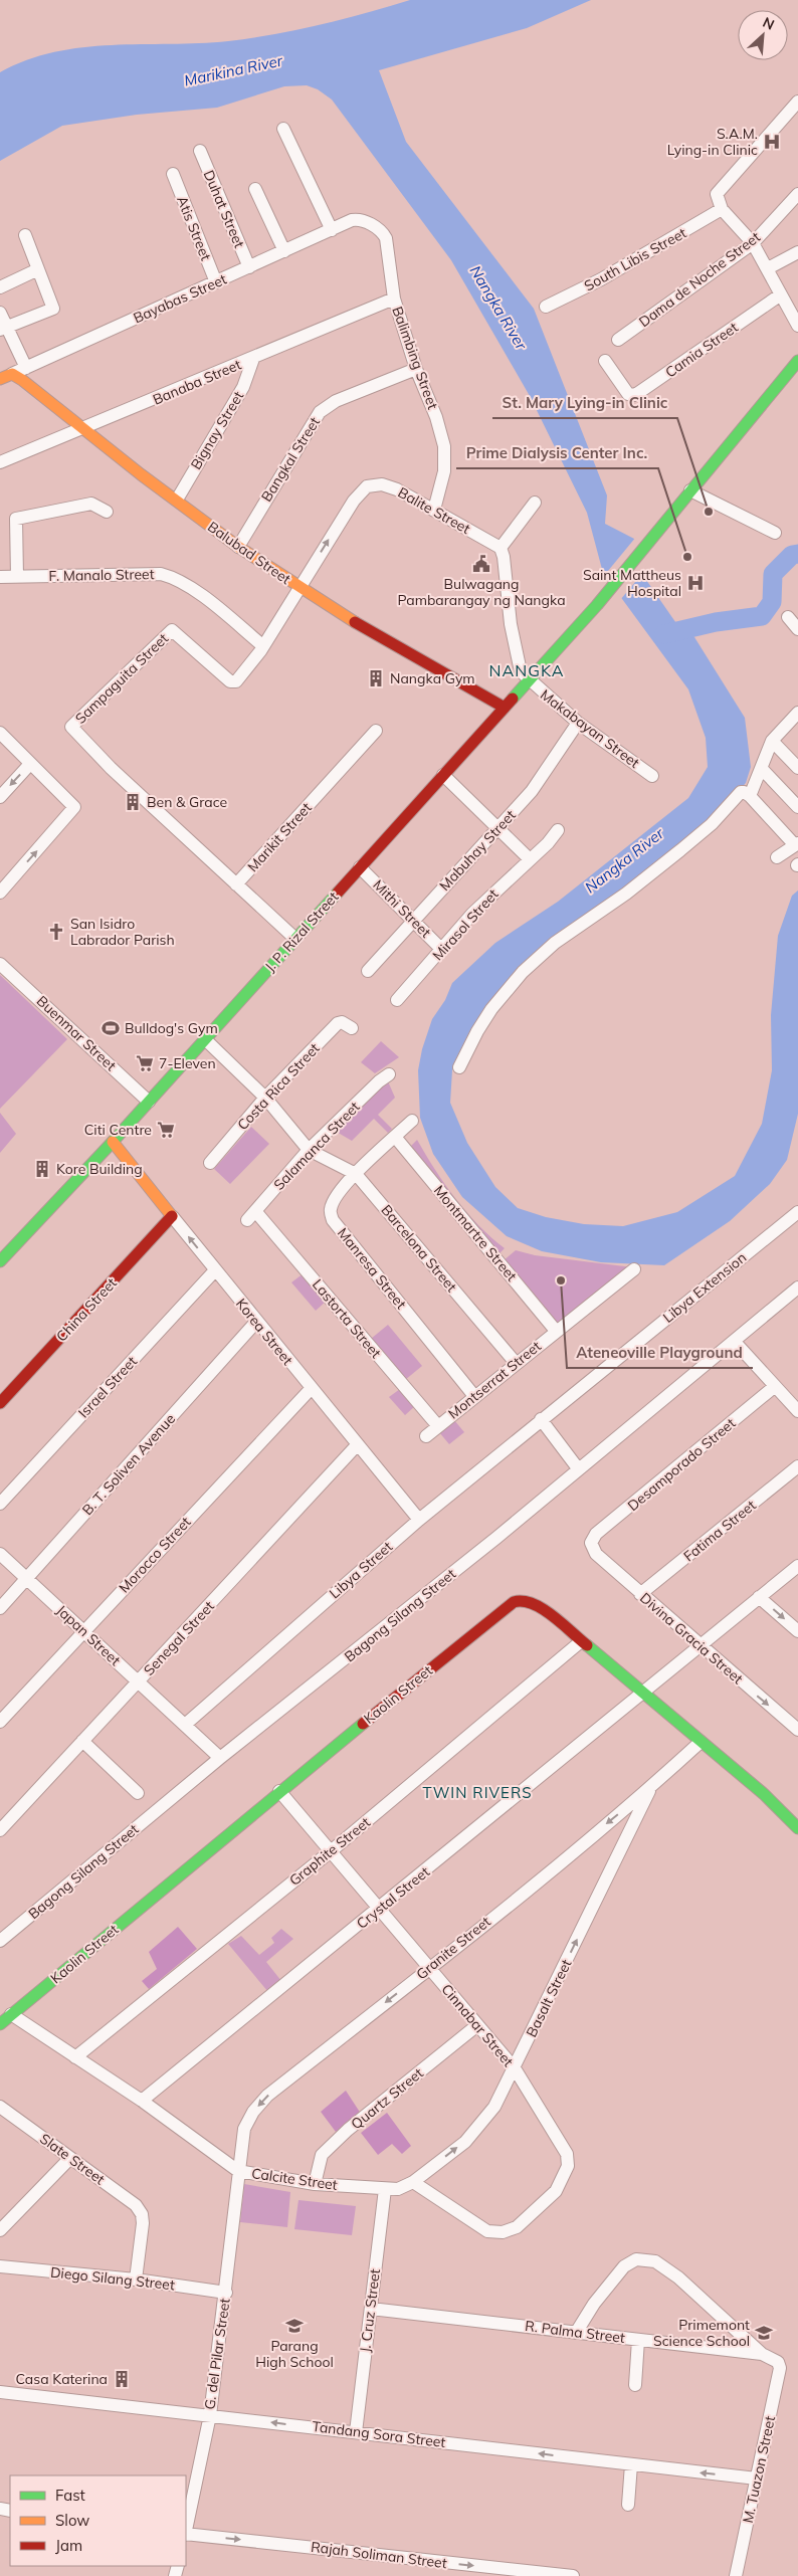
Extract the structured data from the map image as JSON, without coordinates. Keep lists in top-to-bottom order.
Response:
{
  "streets": {
    "street": [
      "Duhat Street",
      "Atis Street",
      "South Libis Street",
      "Dama de Noche Street",
      "Bayabas Street",
      "Camia Street",
      "Balimbing Street",
      "Banaba Street",
      "Bignay Street",
      "Bangkal Street",
      "Balite Street",
      "Balubad Street",
      "F. Manalo Street",
      "Sampaguita Street",
      "Makabayan Street",
      "Marikit Street",
      "Mabuhay Street",
      "Mithi Street",
      "Mirasol Street",
      "J. P. Rizal Street",
      "Buenmar Street",
      "Costa Rica Street",
      "Salamanca Street",
      "Montmartre Street",
      "Barcelona Street",
      "Manresa Street",
      "Libya Extension",
      "China Street",
      "Lastorta Street",
      "Korea Street",
      "Montserrat Street",
      "Israel Street",
      "B. T. Soliven Avenue",
      "Desamporado Street",
      "Fatima Street",
      "Morocco Street",
      "Libya Street",
      "Bagong Silang Street",
      "Japan Street",
      "Senegal Street",
      "Divina Gracia Street",
      "Kaolin Street",
      "Graphite Street",
      "Crystal Street",
      "Granite Street",
      "Basalt Street",
      "Cinnabar Street",
      "Quartz Street",
      "Slate Street",
      "Calcite Street",
      "Diego Silang Street",
      "J. Cruz Street",
      "R. Palma Street",
      "G. del Pilar Street",
      "Tandang Sora Street",
      "M. Tuazon Street",
      "Rajah Soliman Street"
    ]
  },
  "crossings": [
    ["Duhat Street", "Bayabas Street"],
    ["Atis Street", "Bayabas Street"],
    ["Bayabas Street", "Balimbing Street"],
    ["Bayabas Street", "Balubad Street"],
    ["Balimbing Street", "Banaba Street"],
    ["Balimbing Street", "Bangkal Street"],
    ["Balimbing Street", "Balite Street"],
    ["Banaba Street", "Bignay Street"],
    ["Banaba Street", "Balubad Street"],
    ["Bignay Street", "Balubad Street"],
    ["Bangkal Street", "Balubad Street"],
    ["Balite Street", "Balubad Street"],
    ["Balubad Street", "J. P. Rizal Street"],
    ["F. Manalo Street", "Sampaguita Street"],
    ["Sampaguita Street", "Marikit Street"],
    ["Makabayan Street", "Mabuhay Street"],
    ["Makabayan Street", "J. P. Rizal Street"],
    ["Marikit Street", "J. P. Rizal Street"],
    ["Mabuhay Street", "Mithi Street"],
    ["Mithi Street", "Mirasol Street"],
    ["Mithi Street", "J. P. Rizal Street"],
    ["J. P. Rizal Street", "Buenmar Street"],
    ["J. P. Rizal Street", "Korea Street"],
    ["Salamanca Street", "Barcelona Street"],
    ["Salamanca Street", "Lastorta Street"],
    ["Montmartre Street", "Manresa Street"],
    ["Montmartre Street", "Montserrat Street"],
    ["Barcelona Street", "Manresa Street"],
    ["Barcelona Street", "Montserrat Street"],
    ["Manresa Street", "Montserrat Street"],
    ["Libya Extension", "Libya Street"],
    ["China Street", "Korea Street"],
    ["Lastorta Street", "Montserrat Street"],
    ["Korea Street", "Israel Street"],
    ["Korea Street", "B. T. Soliven Avenue"],
    ["Korea Street", "Morocco Street"],
    ["Korea Street", "Libya Street"],
    ["Korea Street", "Senegal Street"],
    ["B. T. Soliven Avenue", "Japan Street"],
    ["Desamporado Street", "Divina Gracia Street"],
    ["Fatima Street", "Divina Gracia Street"],
    ["Morocco Street", "Japan Street"],
    ["Libya Street", "Japan Street"],
    ["Bagong Silang Street", "Japan Street"],
    ["Japan Street", "Senegal Street"],
    ["Divina Gracia Street", "Crystal Street"],
    ["Kaolin Street", "Graphite Street"],
    ["Kaolin Street", "Crystal Street"],
    ["Kaolin Street", "Granite Street"],
    ["Kaolin Street", "Cinnabar Street"],
    ["Kaolin Street", "Calcite Street"],
    ["Graphite Street", "Cinnabar Street"],
    ["Graphite Street", "Calcite Street"],
    ["Crystal Street", "Cinnabar Street"],
    ["Crystal Street", "Calcite Street"],
    ["Granite Street", "Basalt Street"],
    ["Granite Street", "Cinnabar Street"],
    ["Granite Street", "Calcite Street"],
    ["Granite Street", "G. del Pilar Street"],
    ["Basalt Street", "Cinnabar Street"],
    ["Basalt Street", "Calcite Street"],
    ["Cinnabar Street", "Quartz Street"],
    ["Cinnabar Street", "Calcite Street"],
    ["Quartz Street", "Calcite Street"],
    ["Slate Street", "Diego Silang Street"],
    ["Calcite Street", "J. Cruz Street"],
    ["Calcite Street", "G. del Pilar Street"],
    ["Diego Silang Street", "G. del Pilar Street"],
    ["J. Cruz Street", "R. Palma Street"],
    ["J. Cruz Street", "Tandang Sora Street"],
    ["R. Palma Street", "M. Tuazon Street"],
    ["G. del Pilar Street", "Tandang Sora Street"],
    ["Tandang Sora Street", "M. Tuazon Street"]
  ],
  "one_way": [
    "Granite Street",
    "Basalt Street",
    "Tandang Sora Street",
    "Rajah Soliman Street"
  ],
  "districts": ["NANGKA", "TWIN RIVERS"],
  "water": ["Marikina River", "Nangka River"],
  "places": {
    "hospital": ["S.A.M. Lying-in Clinic", "Saint Mattheus Hospital"],
    "other": ["St. Mary Lying-in Clinic", "Prime Dialysis Center Inc.", "Ateneoville Playground"],
    "public building": ["Bulwagang Pambarangay ng Nangka"],
    "building": [
      "Nangka Gym",
      "Ben & Grace",
      "Kore Building",
      "Casa Katerina"
    ],
    "church": ["San Isidro Labrador Parish"],
    "sports": ["Bulldog's Gym"],
    "supermarket": ["7-Eleven", "Citi Centre"],
    "school or university": ["Parang High School", "Primemont Science School"]
  },
  "legend": ["Fast", "Slow", "Jam"],
  "north": "top right"
}
